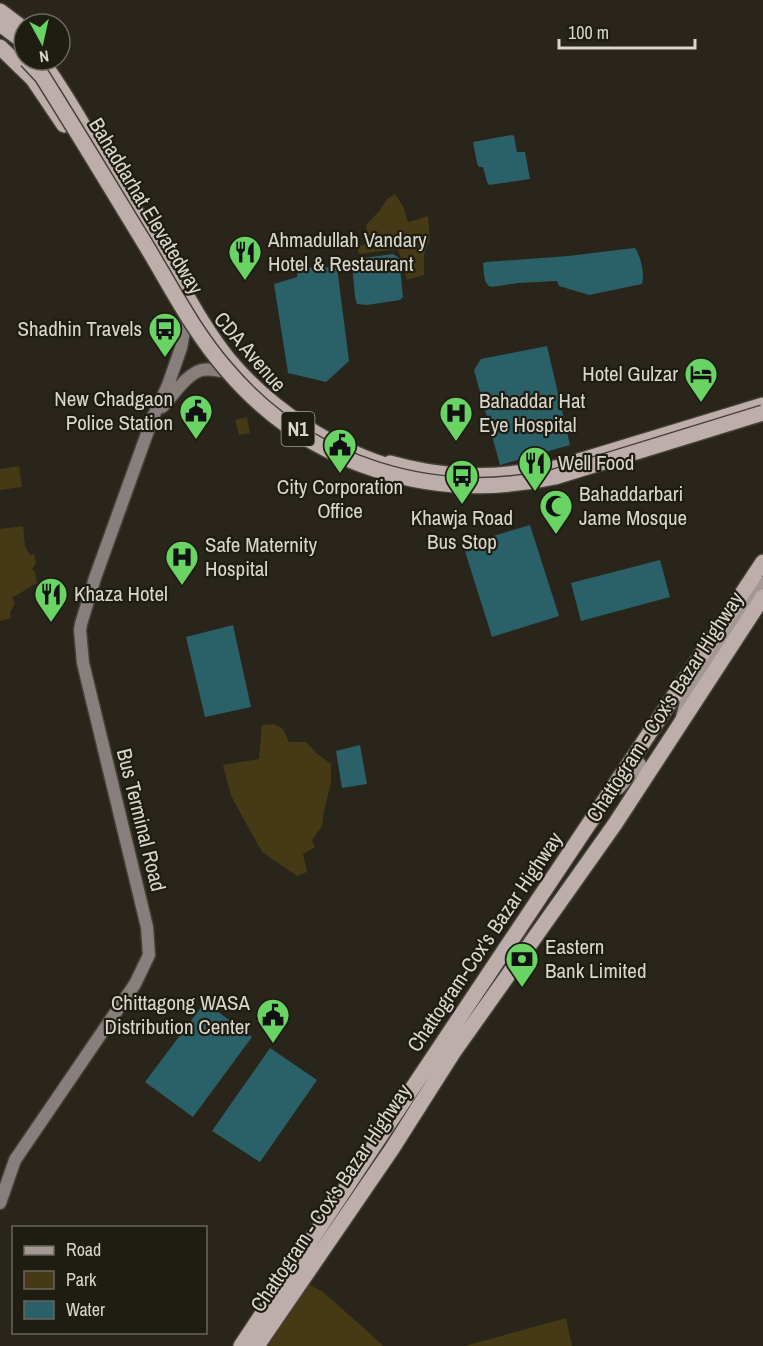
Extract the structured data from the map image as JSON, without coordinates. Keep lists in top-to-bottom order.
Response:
{
  "streets": {
    "highway": [
      "Bahaddarhat Elevatedway",
      "CDA Avenue",
      "N1",
      "Chattogram - Cox's Bazar Highway",
      "Chattogram-Cox's Bazar Highway"
    ],
    "main road": ["Bus Terminal Road"]
  },
  "crossings": [
    ["Bahaddarhat Elevatedway", "CDA Avenue"],
    ["CDA Avenue", "Bus Terminal Road"]
  ],
  "places": {
    "restaurant": ["Ahmadullah Vandary Hotel & Restaurant", "Well Food", "Khaza Hotel"],
    "bus stop": ["Shadhin Travels", "Khawja Road Bus Stop"],
    "hotel": ["Hotel Gulzar"],
    "public building": ["New Chadgaon Police Station", "City Corporation Office", "Chittagong WASA Distribution Center"],
    "hospital": ["Bahaddar Hat Eye Hospital", "Safe Maternity Hospital"],
    "mosque": ["Bahaddarbari Jame Mosque"],
    "bank": ["Eastern Bank Limited"]
  },
  "legend": ["Road", "Park", "Water"],
  "scale_bar": "100 m",
  "north": "bottom"
}
